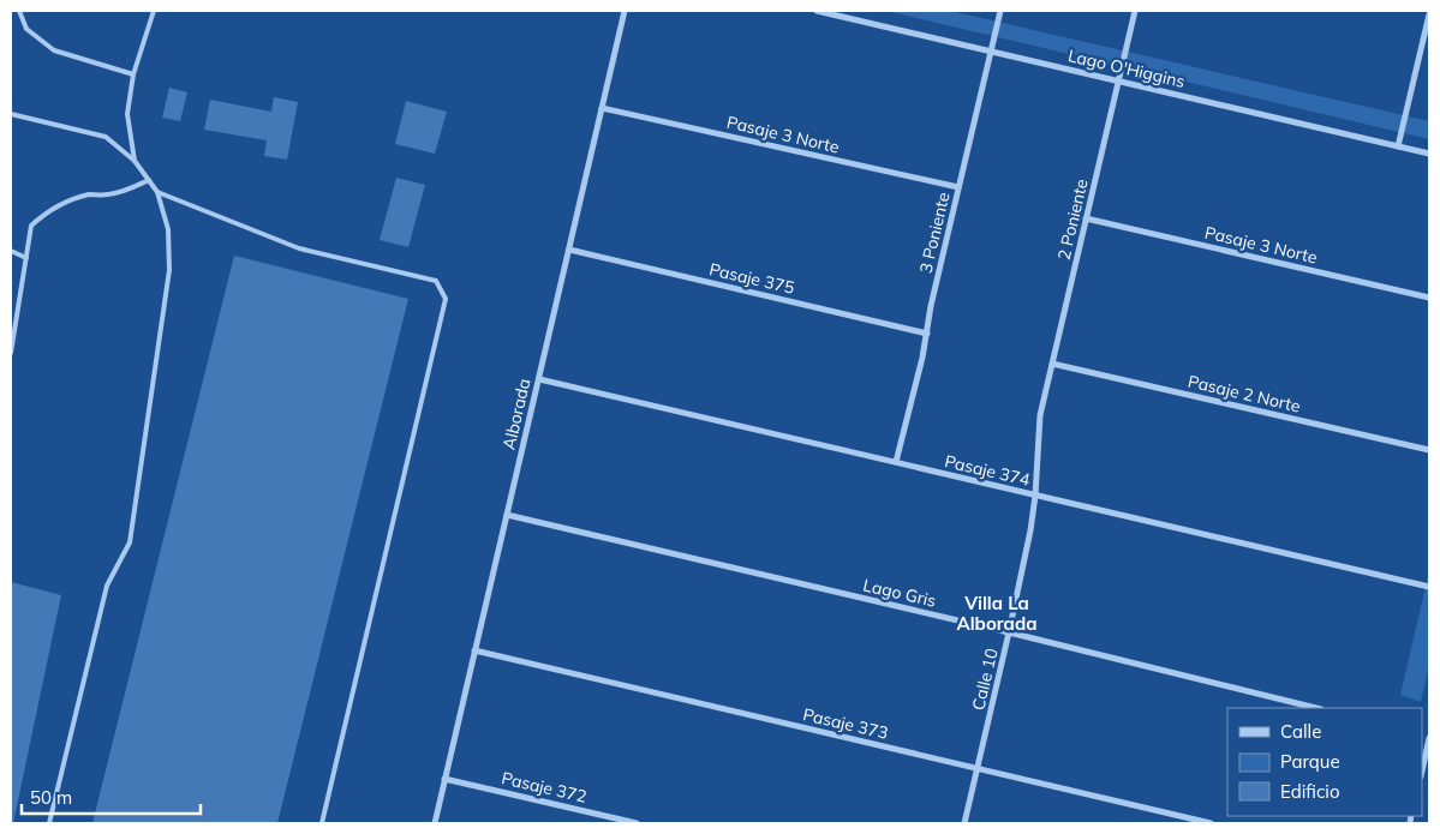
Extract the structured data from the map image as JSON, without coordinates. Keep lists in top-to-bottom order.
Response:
{
  "streets": {
    "street": [
      "Lago O'Higgins",
      "Pasaje 3 Norte",
      "2 Poniente",
      "3 Poniente",
      "Pasaje 375",
      "Pasaje 2 Norte",
      "Alborada",
      "Pasaje 374",
      "Lago Gris",
      "Calle 10",
      "Pasaje 373",
      "Pasaje 372"
    ]
  },
  "crossings": [
    ["Lago O'Higgins", "2 Poniente"],
    ["Lago O'Higgins", "3 Poniente"],
    ["Pasaje 3 Norte", "2 Poniente"],
    ["Pasaje 3 Norte", "3 Poniente"],
    ["Pasaje 3 Norte", "Alborada"],
    ["2 Poniente", "Pasaje 2 Norte"],
    ["2 Poniente", "Calle 10"],
    ["3 Poniente", "Pasaje 375"],
    ["3 Poniente", "Pasaje 374"],
    ["Pasaje 375", "Alborada"],
    ["Alborada", "Pasaje 374"],
    ["Alborada", "Lago Gris"],
    ["Alborada", "Pasaje 373"],
    ["Alborada", "Pasaje 372"],
    ["Pasaje 374", "Calle 10"],
    ["Lago Gris", "Calle 10"],
    ["Calle 10", "Pasaje 373"]
  ],
  "districts": ["Villa La Alborada"],
  "legend": ["Calle", "Parque", "Edificio"],
  "scale_bar": "50 m"
}
